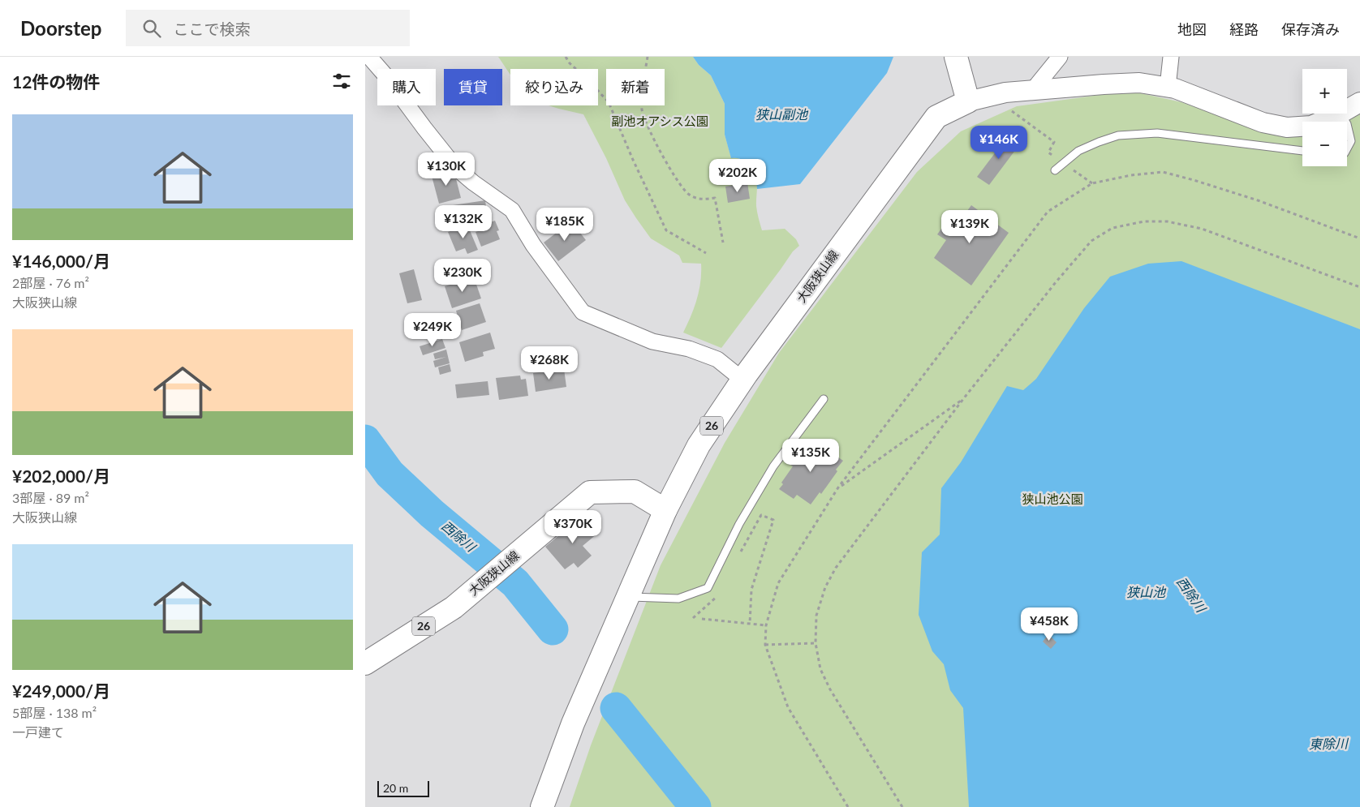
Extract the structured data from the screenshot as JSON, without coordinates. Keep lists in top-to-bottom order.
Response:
{
  "streets": {
    "main road": ["大阪狭山線", "26"]
  },
  "water": [
    "狭山副池",
    "西除川",
    "狭山池",
    "東除川"
  ],
  "parks": ["副池オアシス公園", "狭山池公園"],
  "scale_bar": "20 m",
  "page": {
    "header": "Doorstep",
    "search": "ここで検索",
    "nav": ["地図", "経路", "保存済み"],
    "heading": "12件の物件",
    "map_buttons": ["+", "−"],
    "chip": [
      "購入",
      "賃貸",
      "絞り込み",
      "新着"
    ],
    "list": [
      {
        "name": "¥146,000/月",
        "note": "2部屋 · 76 m² · 大阪狭山線"
      },
      {
        "name": "¥202,000/月",
        "note": "3部屋 · 89 m² · 大阪狭山線"
      },
      {
        "name": "¥249,000/月",
        "note": "5部屋 · 138 m² · 一戸建て"
      }
    ],
    "price": [
      "¥146K",
      "¥130K",
      "¥202K",
      "¥132K",
      "¥185K",
      "¥139K",
      "¥230K",
      "¥249K",
      "¥268K",
      "¥135K",
      "¥370K",
      "¥458K"
    ],
    "scale": "20 m"
  }
}
